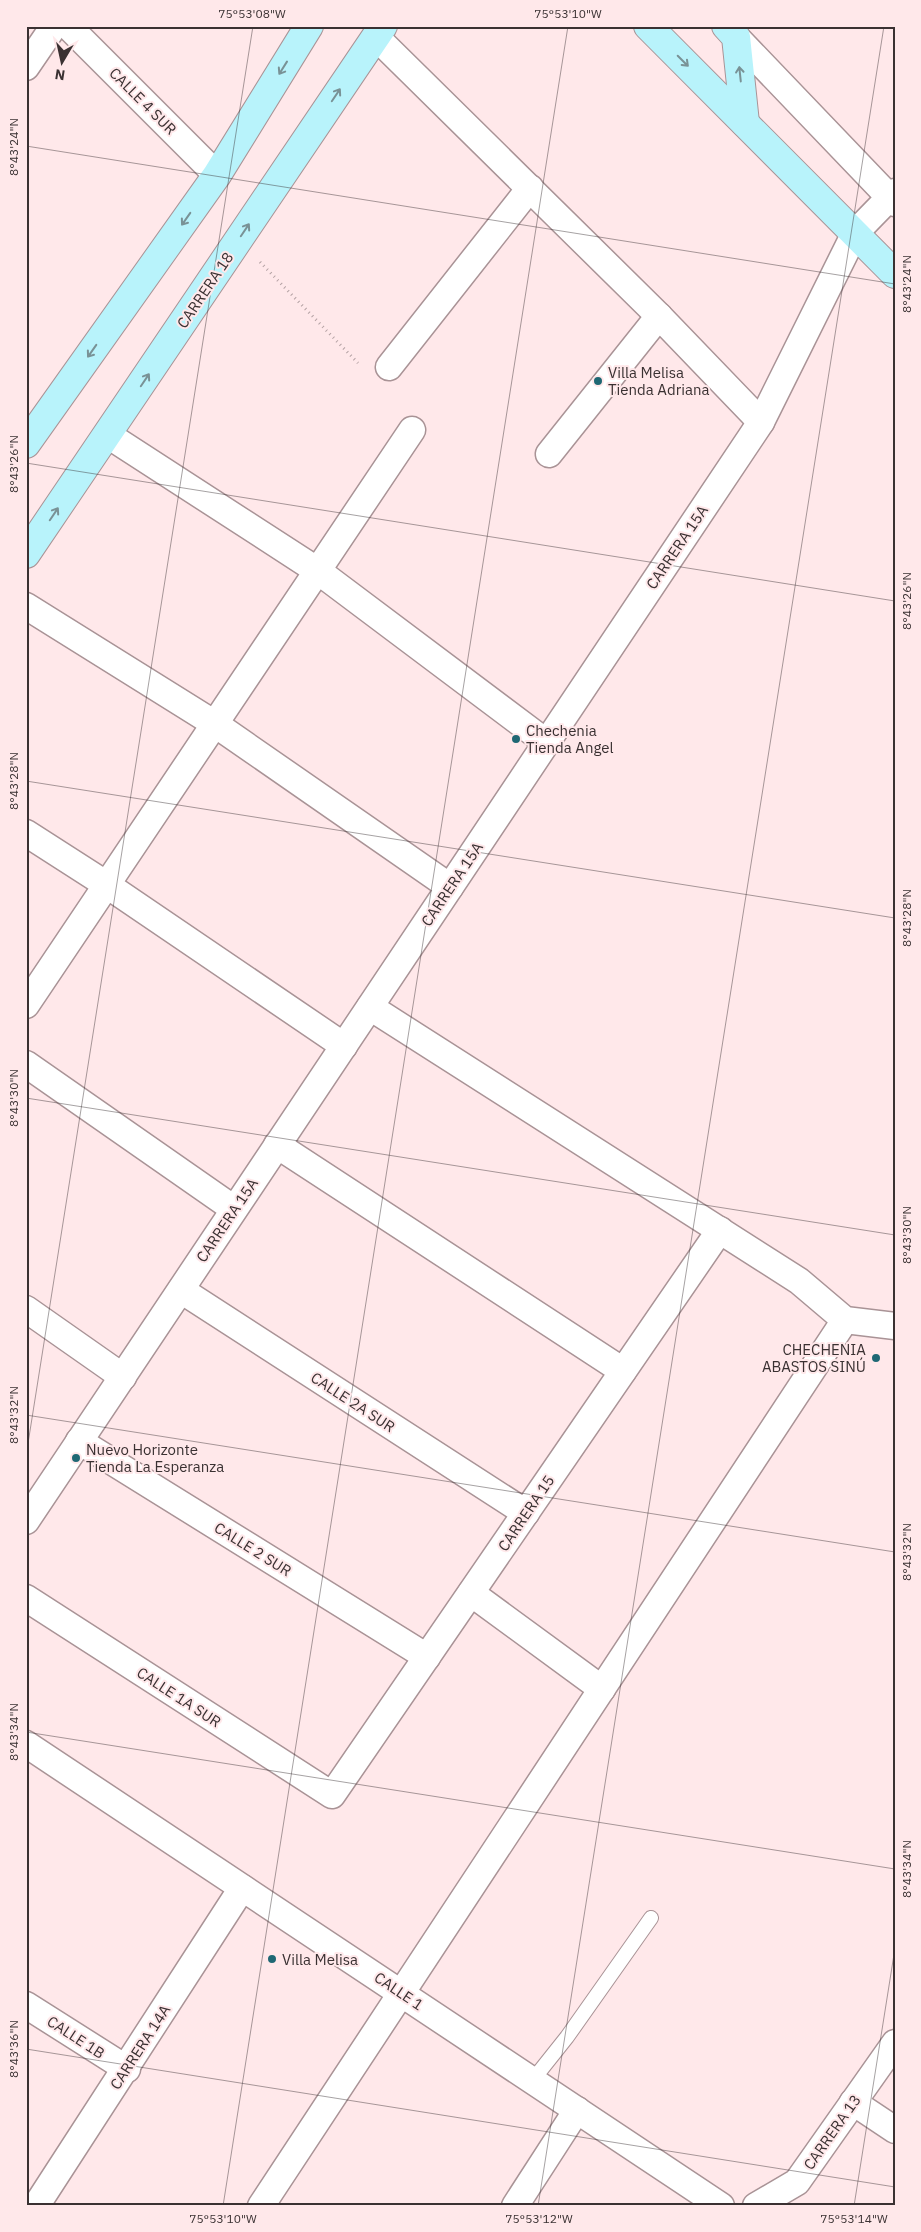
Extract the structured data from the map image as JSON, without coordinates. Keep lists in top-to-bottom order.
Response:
{
  "streets": {
    "street": [
      "CALLE 4 SUR",
      "CARRERA 18",
      "CARRERA 15A",
      "CALLE 2A SUR",
      "CARRERA 15",
      "CALLE 2 SUR",
      "CALLE 1A SUR",
      "CALLE 1",
      "CALLE 1B",
      "CARRERA 14A",
      "CARRERA 13"
    ]
  },
  "crossings": [
    ["CARRERA 15A", "CALLE 2A SUR"],
    ["CARRERA 15A", "CALLE 2 SUR"],
    ["CALLE 2A SUR", "CARRERA 15"],
    ["CARRERA 15", "CALLE 2 SUR"],
    ["CARRERA 15", "CALLE 1A SUR"],
    ["CALLE 1", "CARRERA 14A"],
    ["CALLE 1B", "CARRERA 14A"]
  ],
  "places": [
    "Villa Melisa Tienda Adriana",
    "Chechenia Tienda Angel",
    "CHECHENIA ABASTOS SINÚ",
    "Nuevo Horizonte Tienda La Esperanza",
    "Villa Melisa"
  ],
  "north": "bottom",
  "coordinates": [
    "75°53'08\"W",
    "75°53'10\"W",
    "8°43'24\"N",
    "8°43'26\"N",
    "8°43'28\"N",
    "8°43'30\"N",
    "8°43'32\"N",
    "8°43'34\"N",
    "8°43'36\"N",
    "75°53'12\"W",
    "75°53'14\"W"
  ]
}
